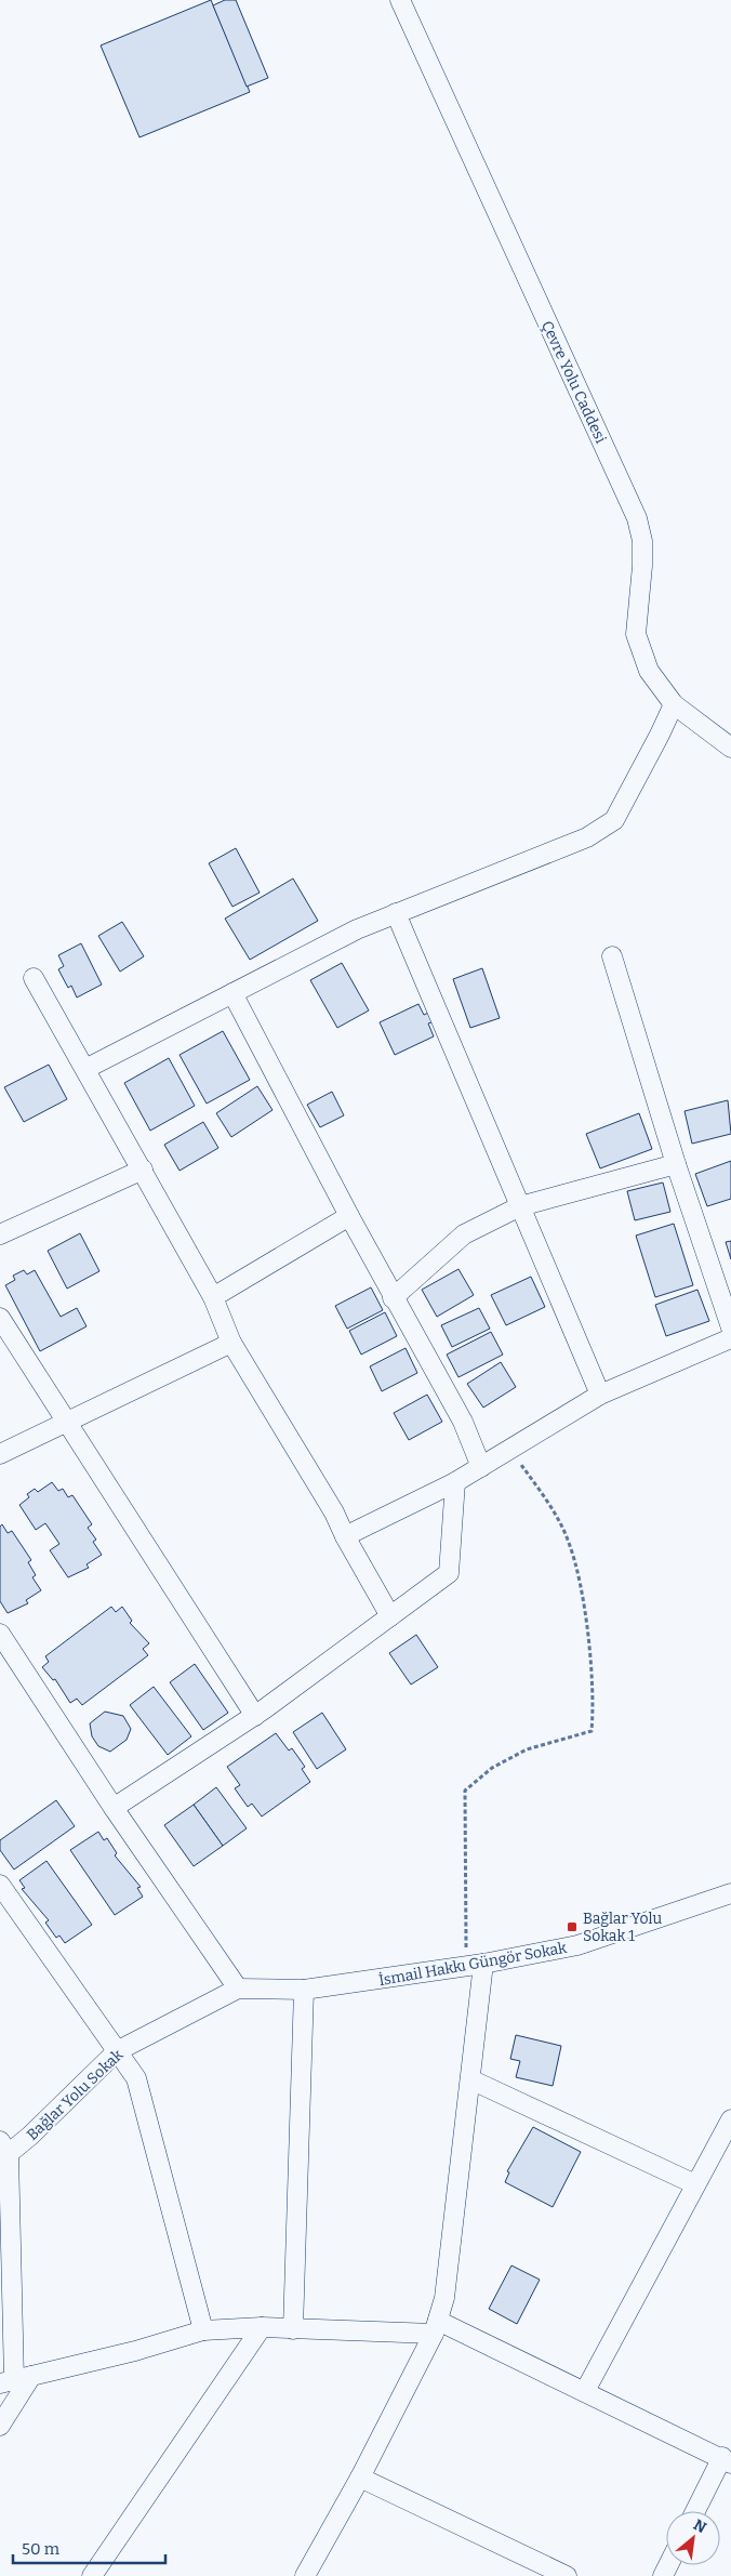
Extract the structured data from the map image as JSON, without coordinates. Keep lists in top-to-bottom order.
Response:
{
  "streets": {
    "street": ["Çevre Yolu Caddesi", "İsmail Hakkı Güngör Sokak", "Bağlar Yolu Sokak"]
  },
  "crossings": [
    ["İsmail Hakkı Güngör Sokak", "Bağlar Yolu Sokak"]
  ],
  "places": {
    "transit": ["Bağlar Yolu Sokak 1"]
  },
  "scale_bar": "50 m",
  "north": "top right"
}
